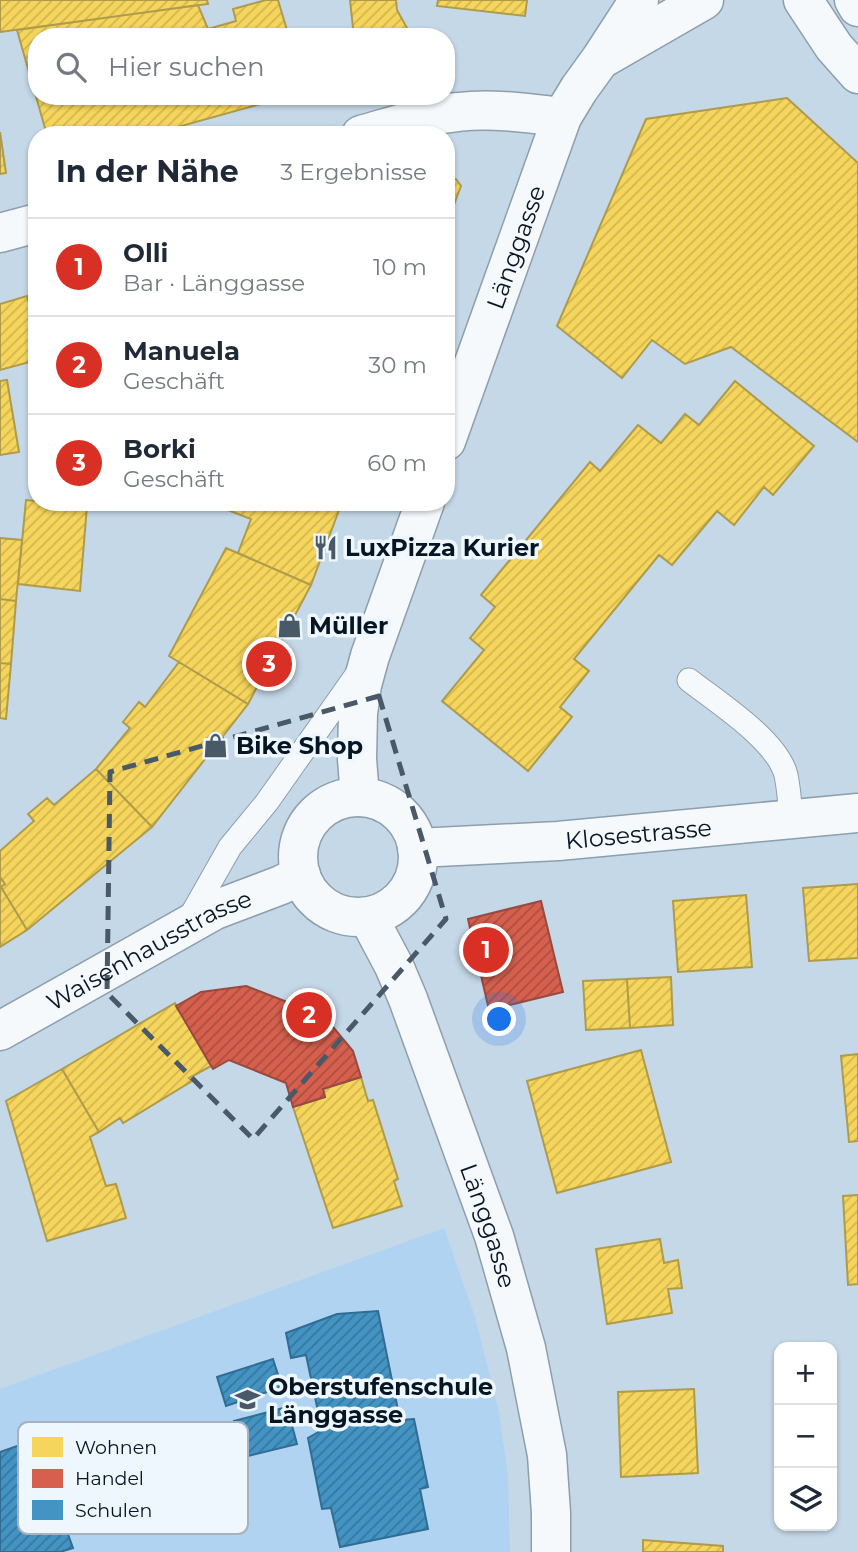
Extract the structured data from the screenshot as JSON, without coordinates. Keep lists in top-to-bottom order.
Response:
{
  "streets": {
    "street": ["Länggasse", "Klosestrasse", "Waisenhausstrasse"]
  },
  "crossings": [
    ["Länggasse", "Klosestrasse"],
    ["Länggasse", "Waisenhausstrasse"],
    ["Klosestrasse", "Waisenhausstrasse"]
  ],
  "places": {
    "restaurant": ["LuxPizza Kurier"],
    "shop": ["Müller", "Bike Shop"],
    "school or university": ["Oberstufenschule Länggasse"]
  },
  "legend": ["Wohnen", "Handel", "Schulen"],
  "page": {
    "search": "Hier suchen",
    "heading": ["In der Nähe", "3 Ergebnisse"],
    "list": [
      {
        "mark": "1",
        "name": "Olli",
        "note": "Bar · Länggasse",
        "value": "10 m"
      },
      {
        "mark": "2",
        "name": "Manuela",
        "note": "Geschäft",
        "value": "30 m"
      },
      {
        "mark": "3",
        "name": "Borki",
        "note": "Geschäft",
        "value": "60 m"
      }
    ],
    "pins": ["3", "1", "2"],
    "map_buttons": ["+", "−"]
  }
}
